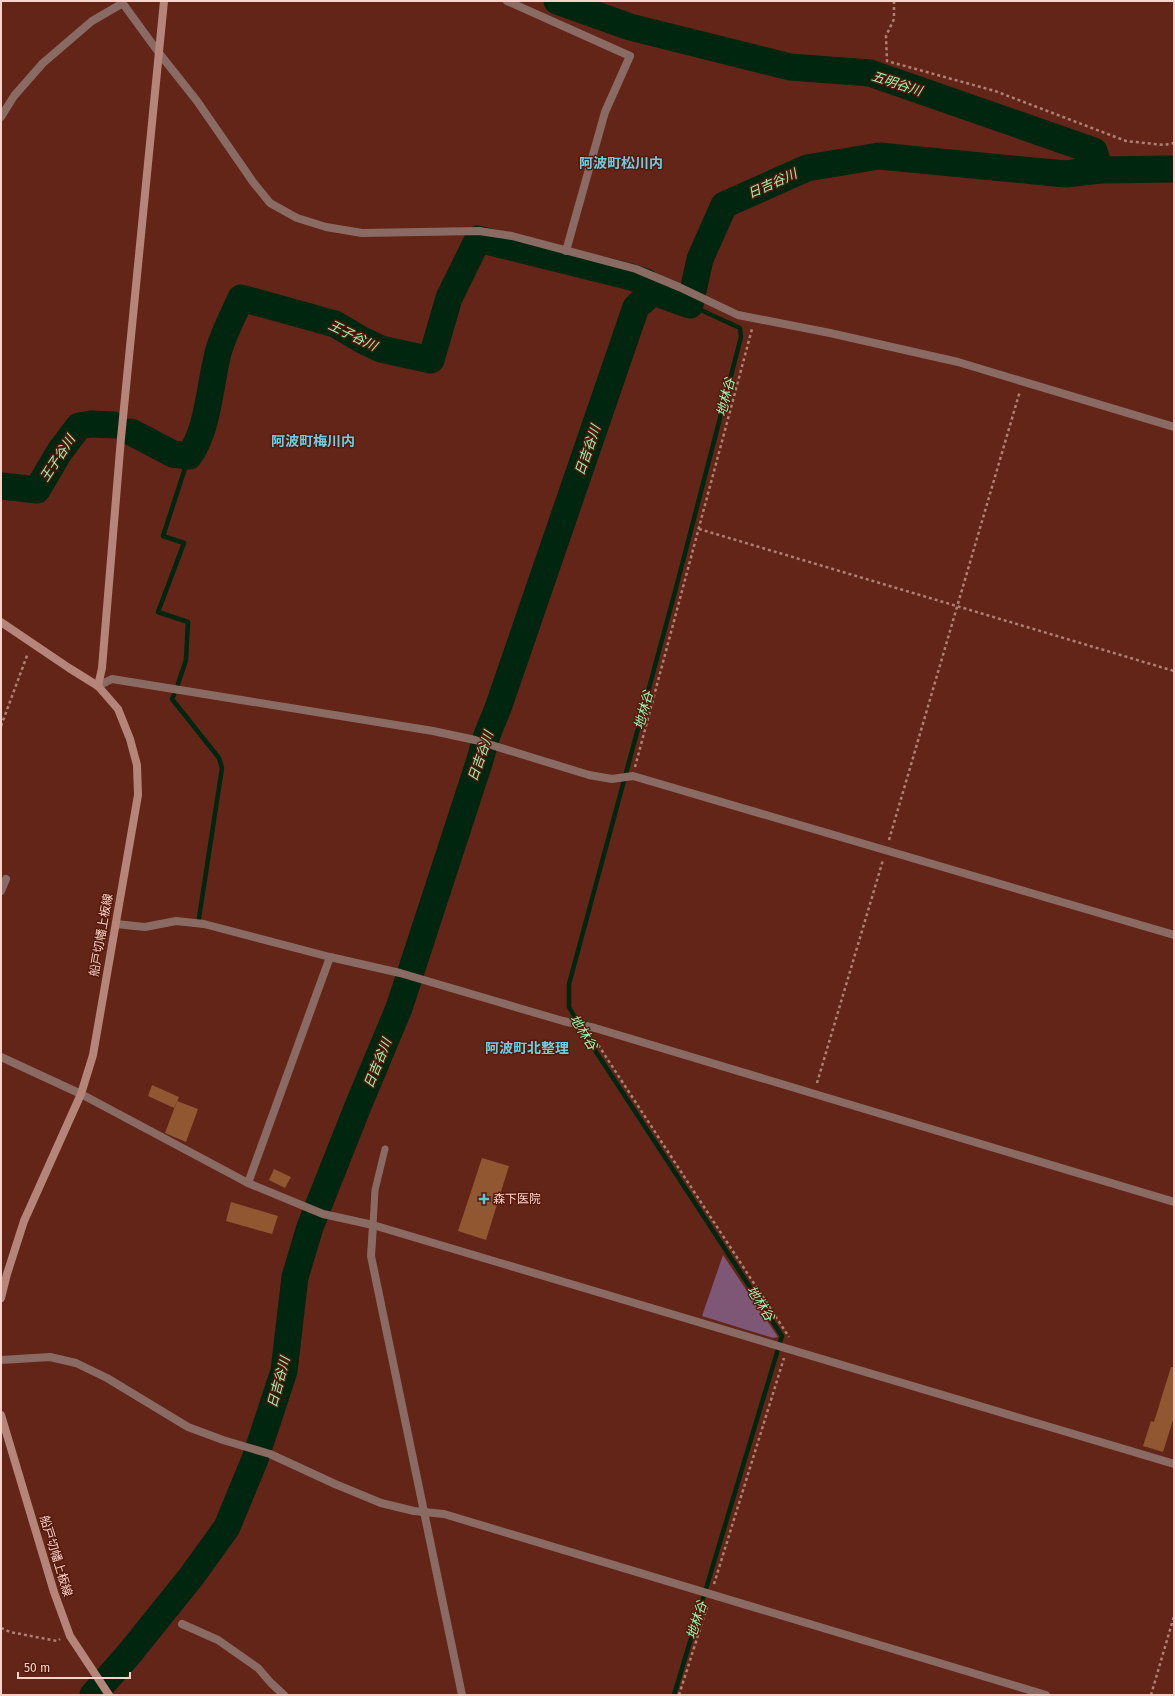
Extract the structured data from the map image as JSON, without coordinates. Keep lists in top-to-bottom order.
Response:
{
  "streets": {
    "main road": ["船戸切幡上板線"]
  },
  "districts": ["阿波町松川内", "阿波町梅川内", "阿波町北整理"],
  "water": [
    "五明谷川",
    "日吉谷川",
    "王子谷川",
    "地林谷"
  ],
  "places": {
    "health": ["森下医院"]
  },
  "scale_bar": "50 m"
}
